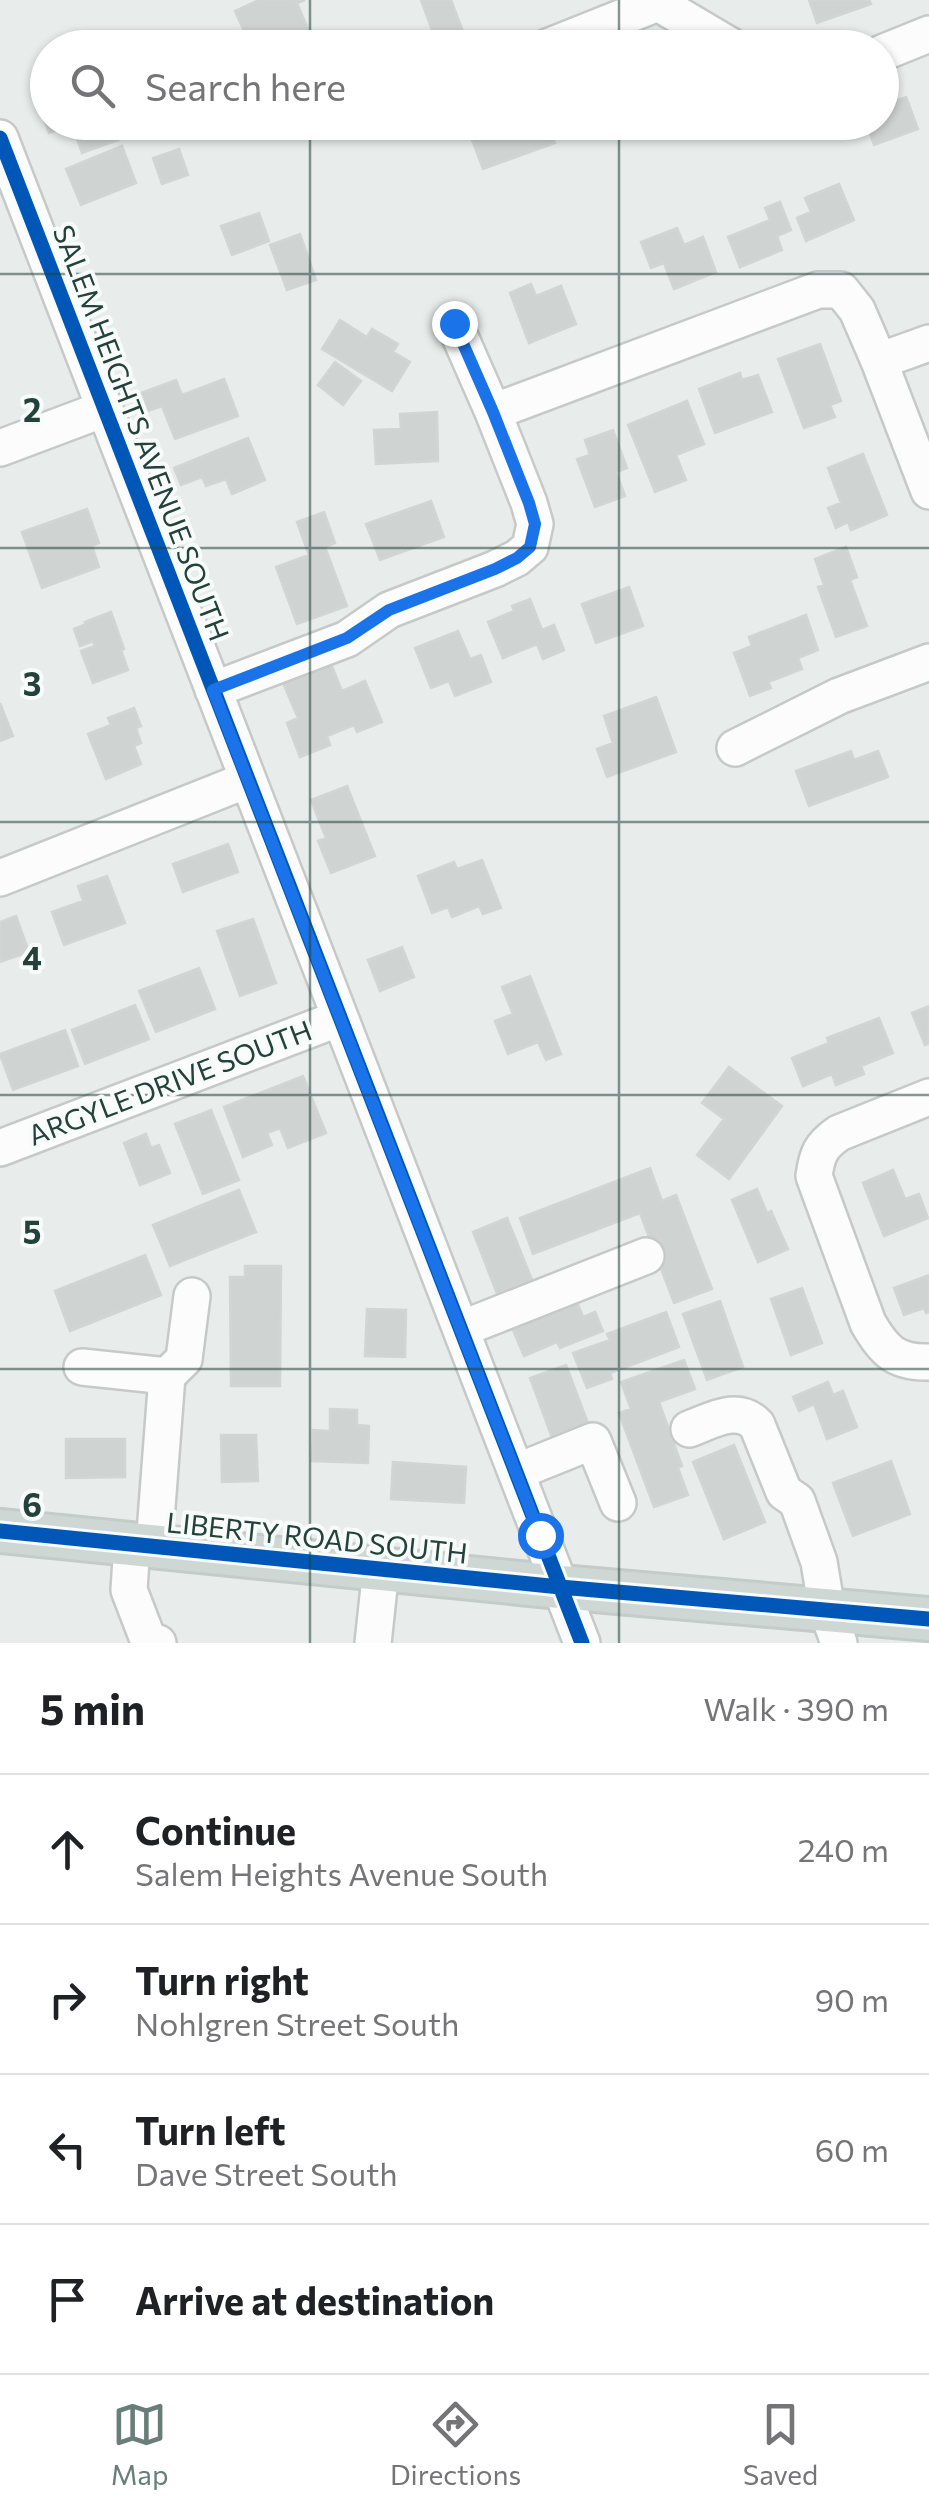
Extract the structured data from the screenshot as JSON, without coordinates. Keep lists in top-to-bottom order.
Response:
{
  "streets": {
    "main road": ["LIBERTY ROAD SOUTH"],
    "street": ["SALEM HEIGHTS AVENUE SOUTH", "ARGYLE DRIVE SOUTH"]
  },
  "crossings": [
    ["SALEM HEIGHTS AVENUE SOUTH", "ARGYLE DRIVE SOUTH"],
    ["SALEM HEIGHTS AVENUE SOUTH", "LIBERTY ROAD SOUTH"]
  ],
  "page": {
    "search": "Search here",
    "heading": ["5 min", "Walk · 390 m"],
    "list": [
      ["Continue", "Salem Heights Avenue South", "240 m"],
      ["Turn right", "Nohlgren Street South", "90 m"],
      ["Turn left", "Dave Street South", "60 m"],
      "Arrive at destination"
    ],
    "nav": ["Map", "Directions", "Saved"]
  },
  "grid": {
    "rows": [
      "2",
      "3",
      "4",
      "5",
      "6"
    ]
  }
}
